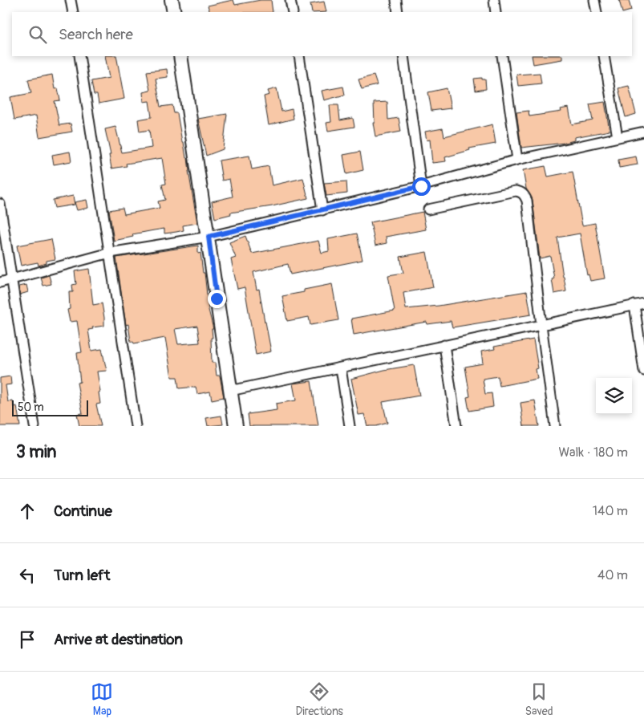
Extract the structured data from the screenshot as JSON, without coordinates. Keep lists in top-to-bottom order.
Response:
{
  "scale_bar": "50 m",
  "page": {
    "search": "Search here",
    "scale": "50 m",
    "heading": ["3 min", "Walk · 180 m"],
    "list": [
      ["Continue", "140 m"],
      ["Turn left", "40 m"],
      "Arrive at destination"
    ],
    "nav": ["Map", "Directions", "Saved"]
  }
}
